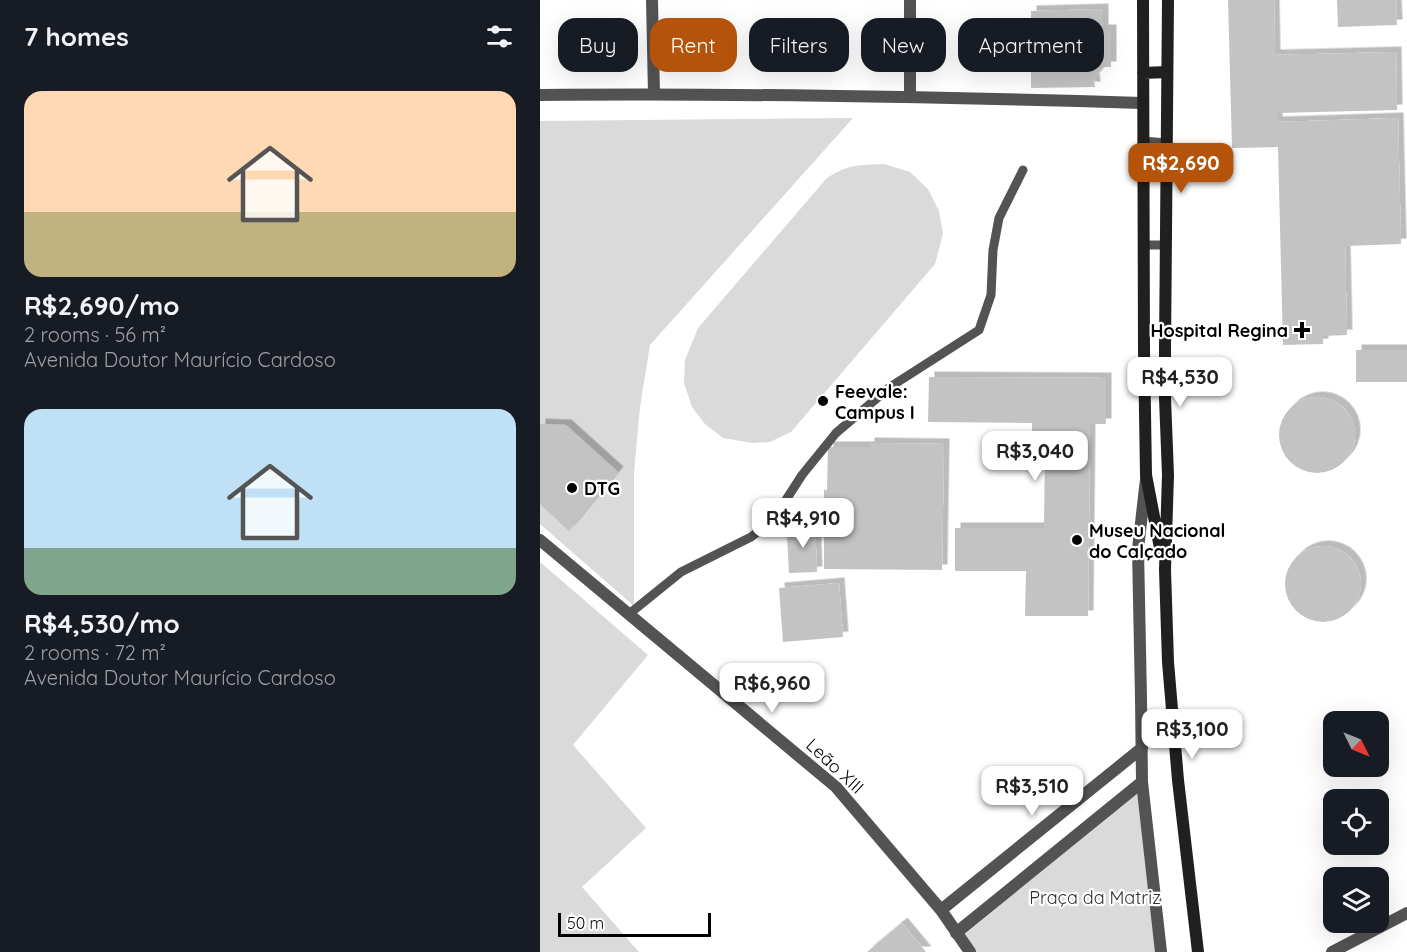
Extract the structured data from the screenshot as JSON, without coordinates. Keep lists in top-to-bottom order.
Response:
{
  "streets": {
    "street": ["Leão XIII"]
  },
  "parks": ["Praça da Matriz"],
  "places": {
    "health": ["Hospital Regina"],
    "other": ["Feevale: Campus I", "DTG", "Museu Nacional do Calçado"]
  },
  "scale_bar": "50 m",
  "north": "bottom right",
  "page": {
    "heading": "7 homes",
    "chip": [
      "Buy",
      "Rent",
      "Filters",
      "New",
      "Apartment"
    ],
    "list": [
      {
        "name": "R$2,690/mo",
        "note": "2 rooms · 56 m² · Avenida Doutor Maurício Cardoso"
      },
      {
        "name": "R$4,530/mo",
        "note": "2 rooms · 72 m² · Avenida Doutor Maurício Cardoso"
      }
    ],
    "price": [
      "R$2,690",
      "R$4,530",
      "R$3,040",
      "R$4,910",
      "R$6,960",
      "R$3,100",
      "R$3,510"
    ],
    "scale": "50 m"
  }
}
